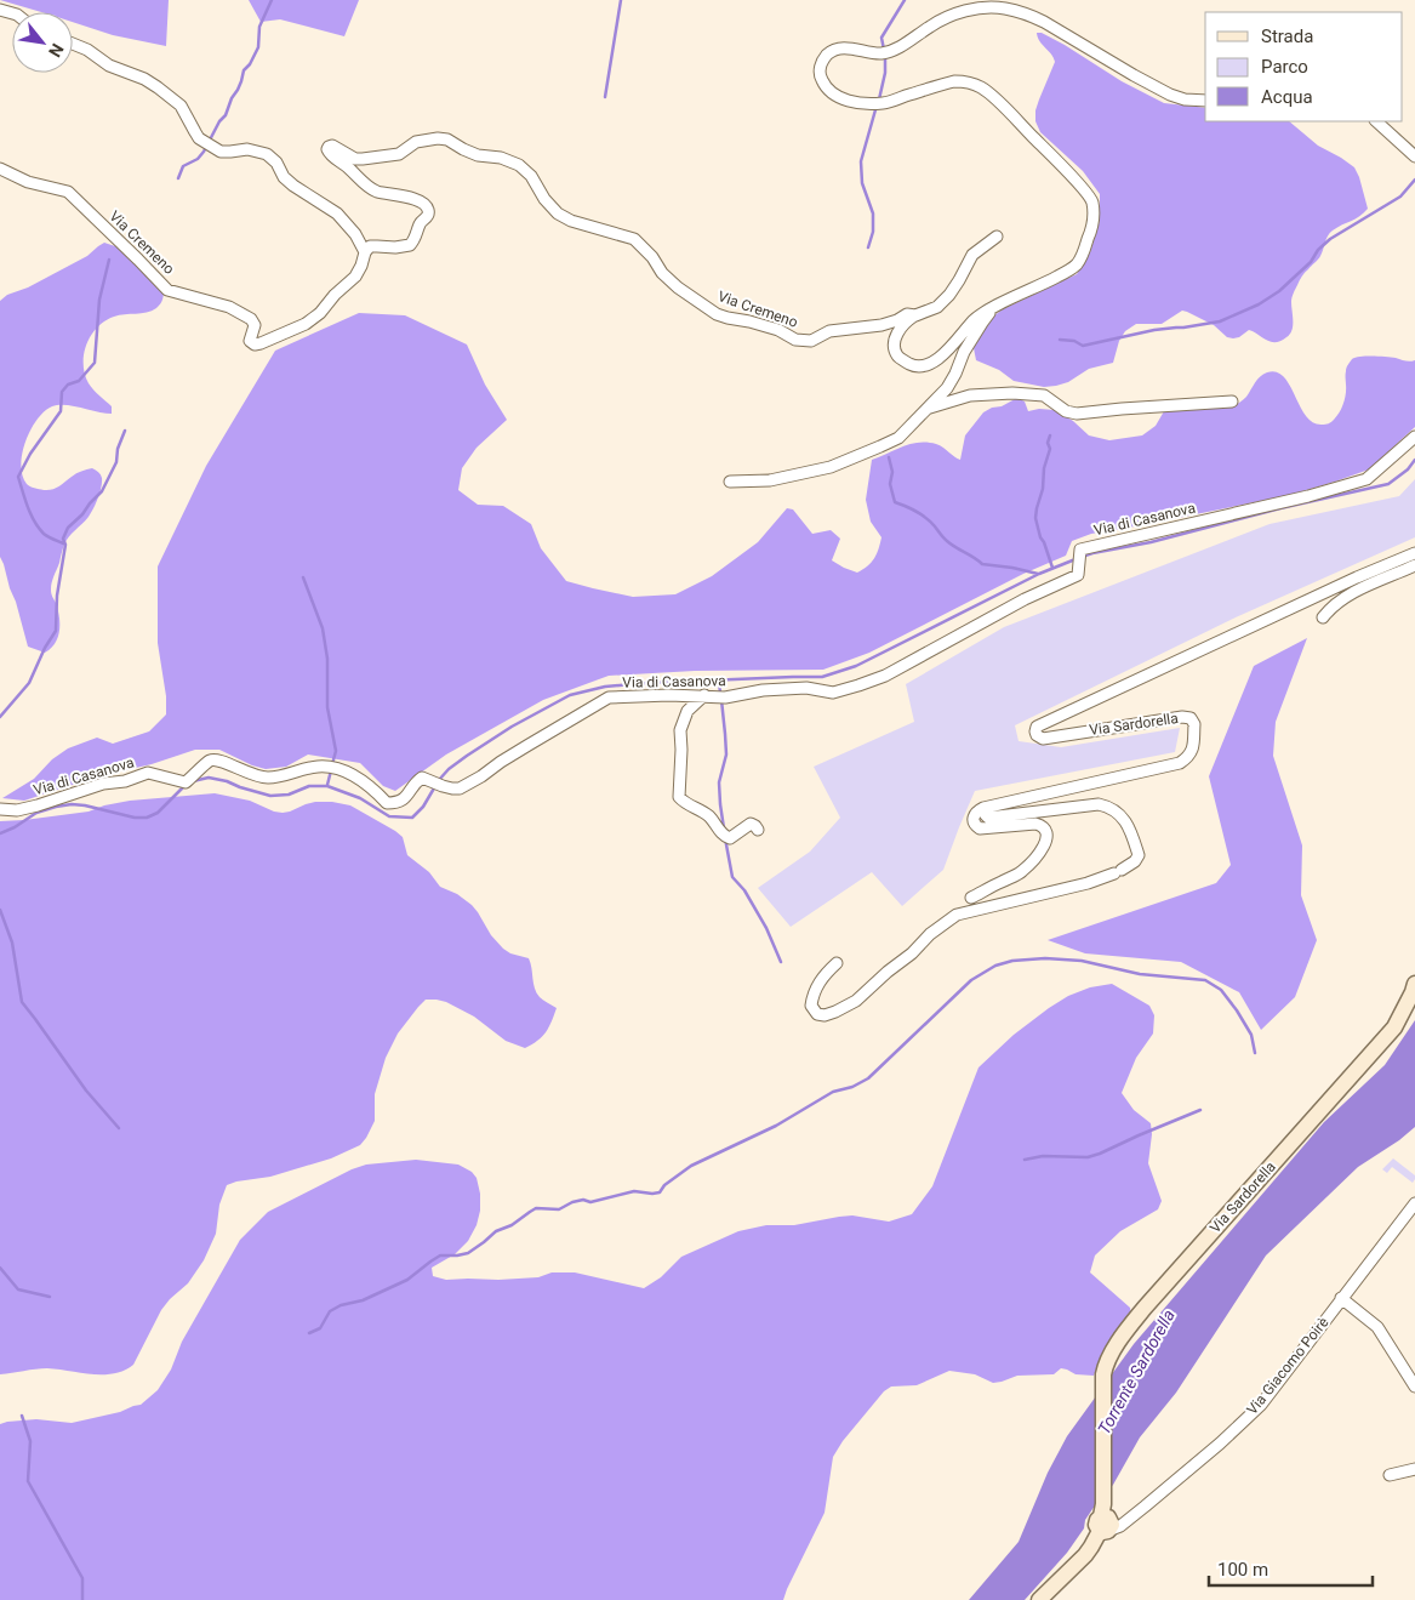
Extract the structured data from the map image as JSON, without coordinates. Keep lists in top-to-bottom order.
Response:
{
  "streets": {
    "main road": ["Via Sardorella", "Via Giacomo Poirè"],
    "street": ["Via Cremeno", "Via di Casanova"]
  },
  "crossings": [
    ["Via Sardorella", "Via Giacomo Poirè"]
  ],
  "water": ["Torrente Sardorella"],
  "legend": ["Strada", "Parco", "Acqua"],
  "scale_bar": "100 m",
  "north": "bottom right"
}
